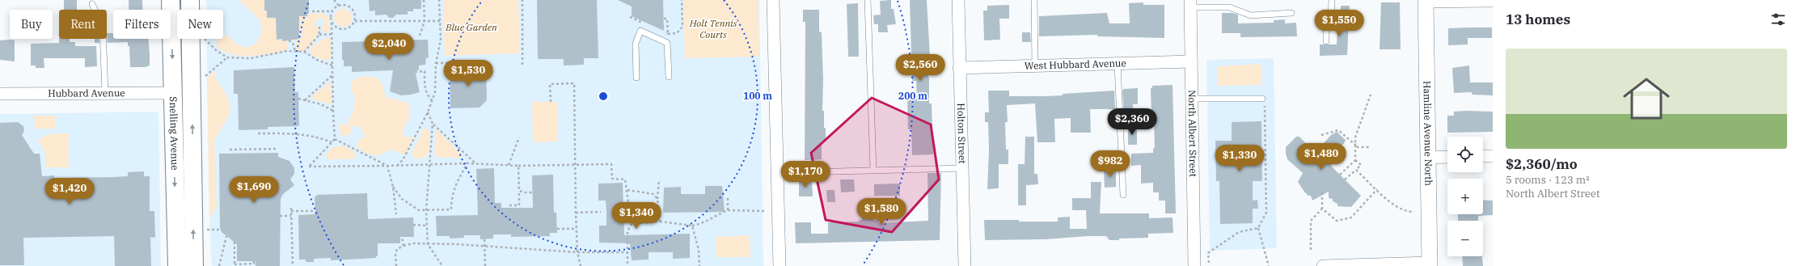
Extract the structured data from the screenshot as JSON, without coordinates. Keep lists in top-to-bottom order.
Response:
{
  "streets": {
    "main road": ["Snelling Avenue"],
    "street": [
      "West Hubbard Avenue",
      "Hubbard Avenue",
      "North Albert Street",
      "Hamline Avenue North",
      "Holton Street"
    ]
  },
  "crossings": [
    ["West Hubbard Avenue", "North Albert Street"],
    ["West Hubbard Avenue", "Holton Street"],
    ["Hubbard Avenue", "Snelling Avenue"]
  ],
  "parks": ["Holt Tennis Courts", "Blue Garden"],
  "page": {
    "heading": "13 homes",
    "price": [
      "$1,550",
      "$2,040",
      "$2,560",
      "$1,530",
      "$2,360",
      "$1,480",
      "$1,330",
      "$982",
      "$1,170",
      "$1,690",
      "$1,420",
      "$1,580",
      "$1,340"
    ],
    "chip": [
      "Buy",
      "Rent",
      "Filters",
      "New"
    ],
    "list": [
      {
        "name": "$2,360/mo",
        "note": "5 rooms · 123 m² · North Albert Street"
      }
    ],
    "map_buttons": ["+", "−"]
  },
  "rings": ["100 m", "200 m"]
}
